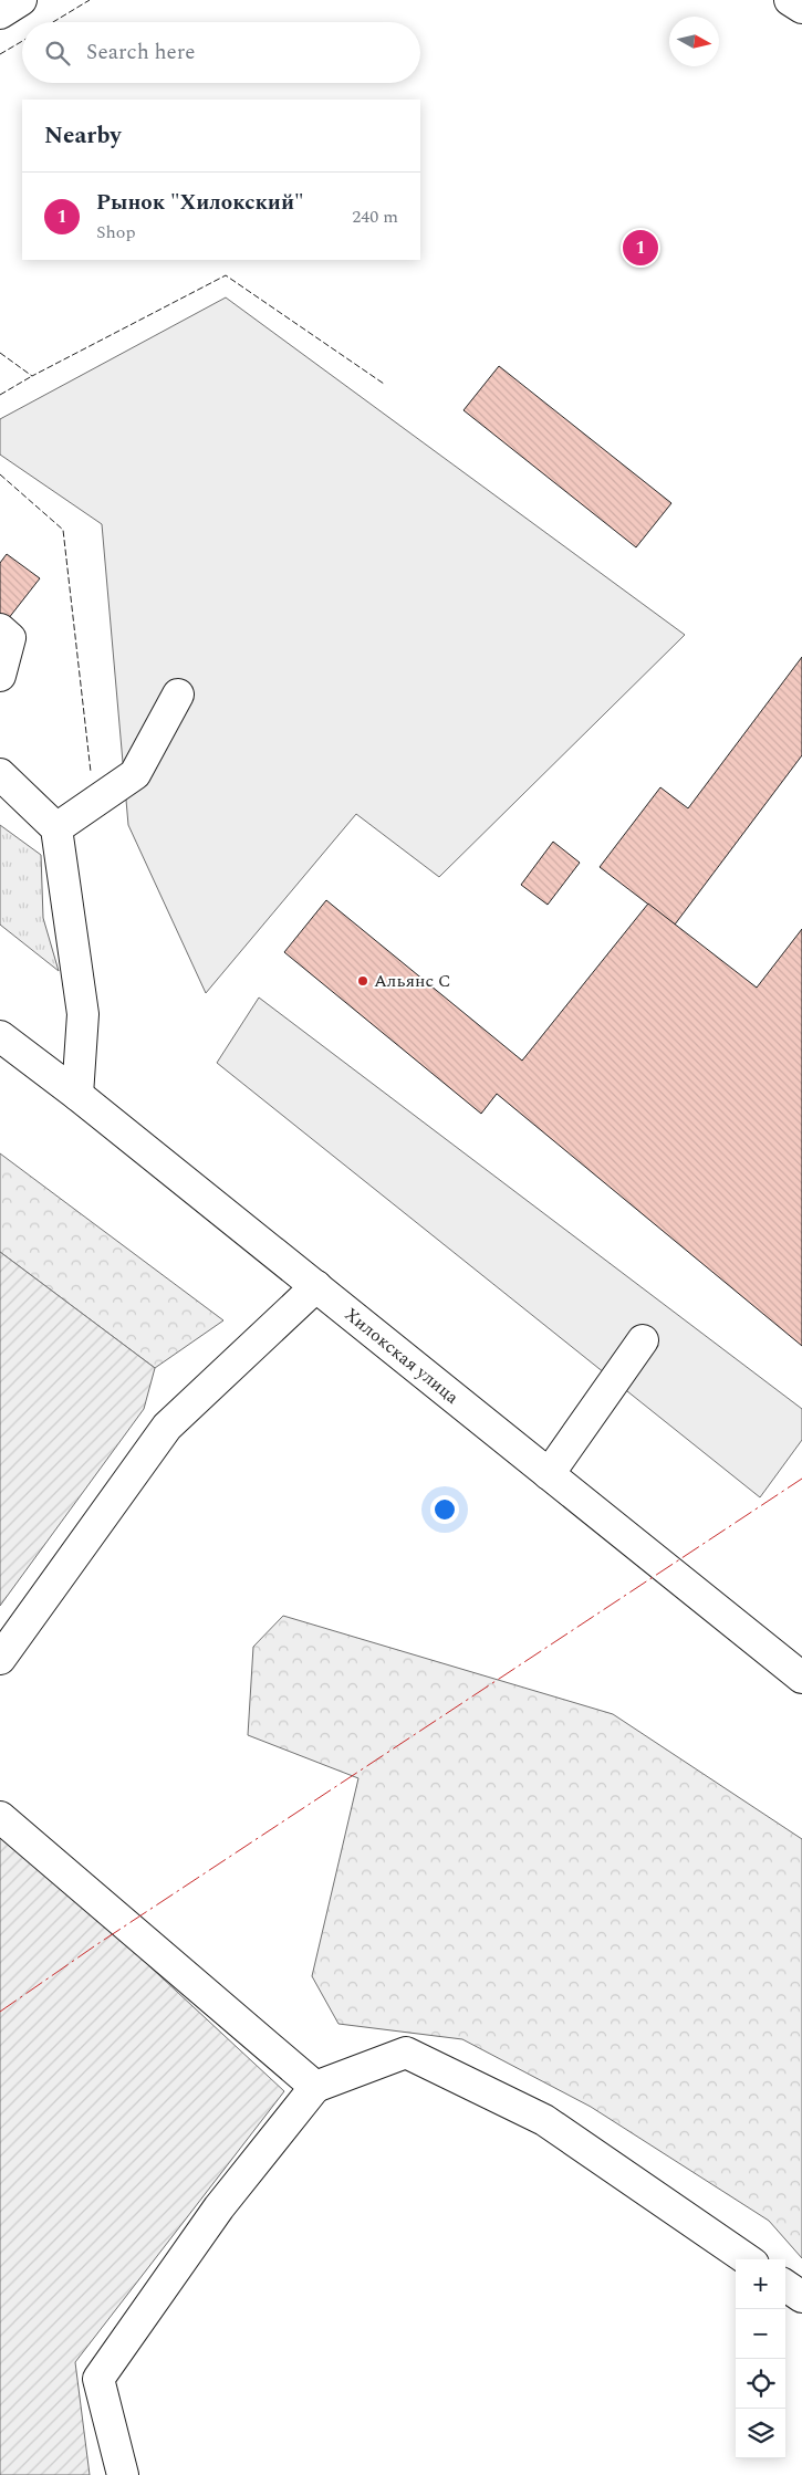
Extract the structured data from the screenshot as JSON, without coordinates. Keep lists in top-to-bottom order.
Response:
{
  "streets": {
    "main road": ["Хилокская улица"]
  },
  "places": ["Альянс С"],
  "north": "right",
  "page": {
    "search": "Search here",
    "heading": "Nearby",
    "list": [
      {
        "mark": "1",
        "name": "Рынок \"Хилокский\"",
        "note": "Shop",
        "value": "240 m"
      }
    ],
    "pins": "1",
    "map_buttons": ["+", "−"]
  }
}
